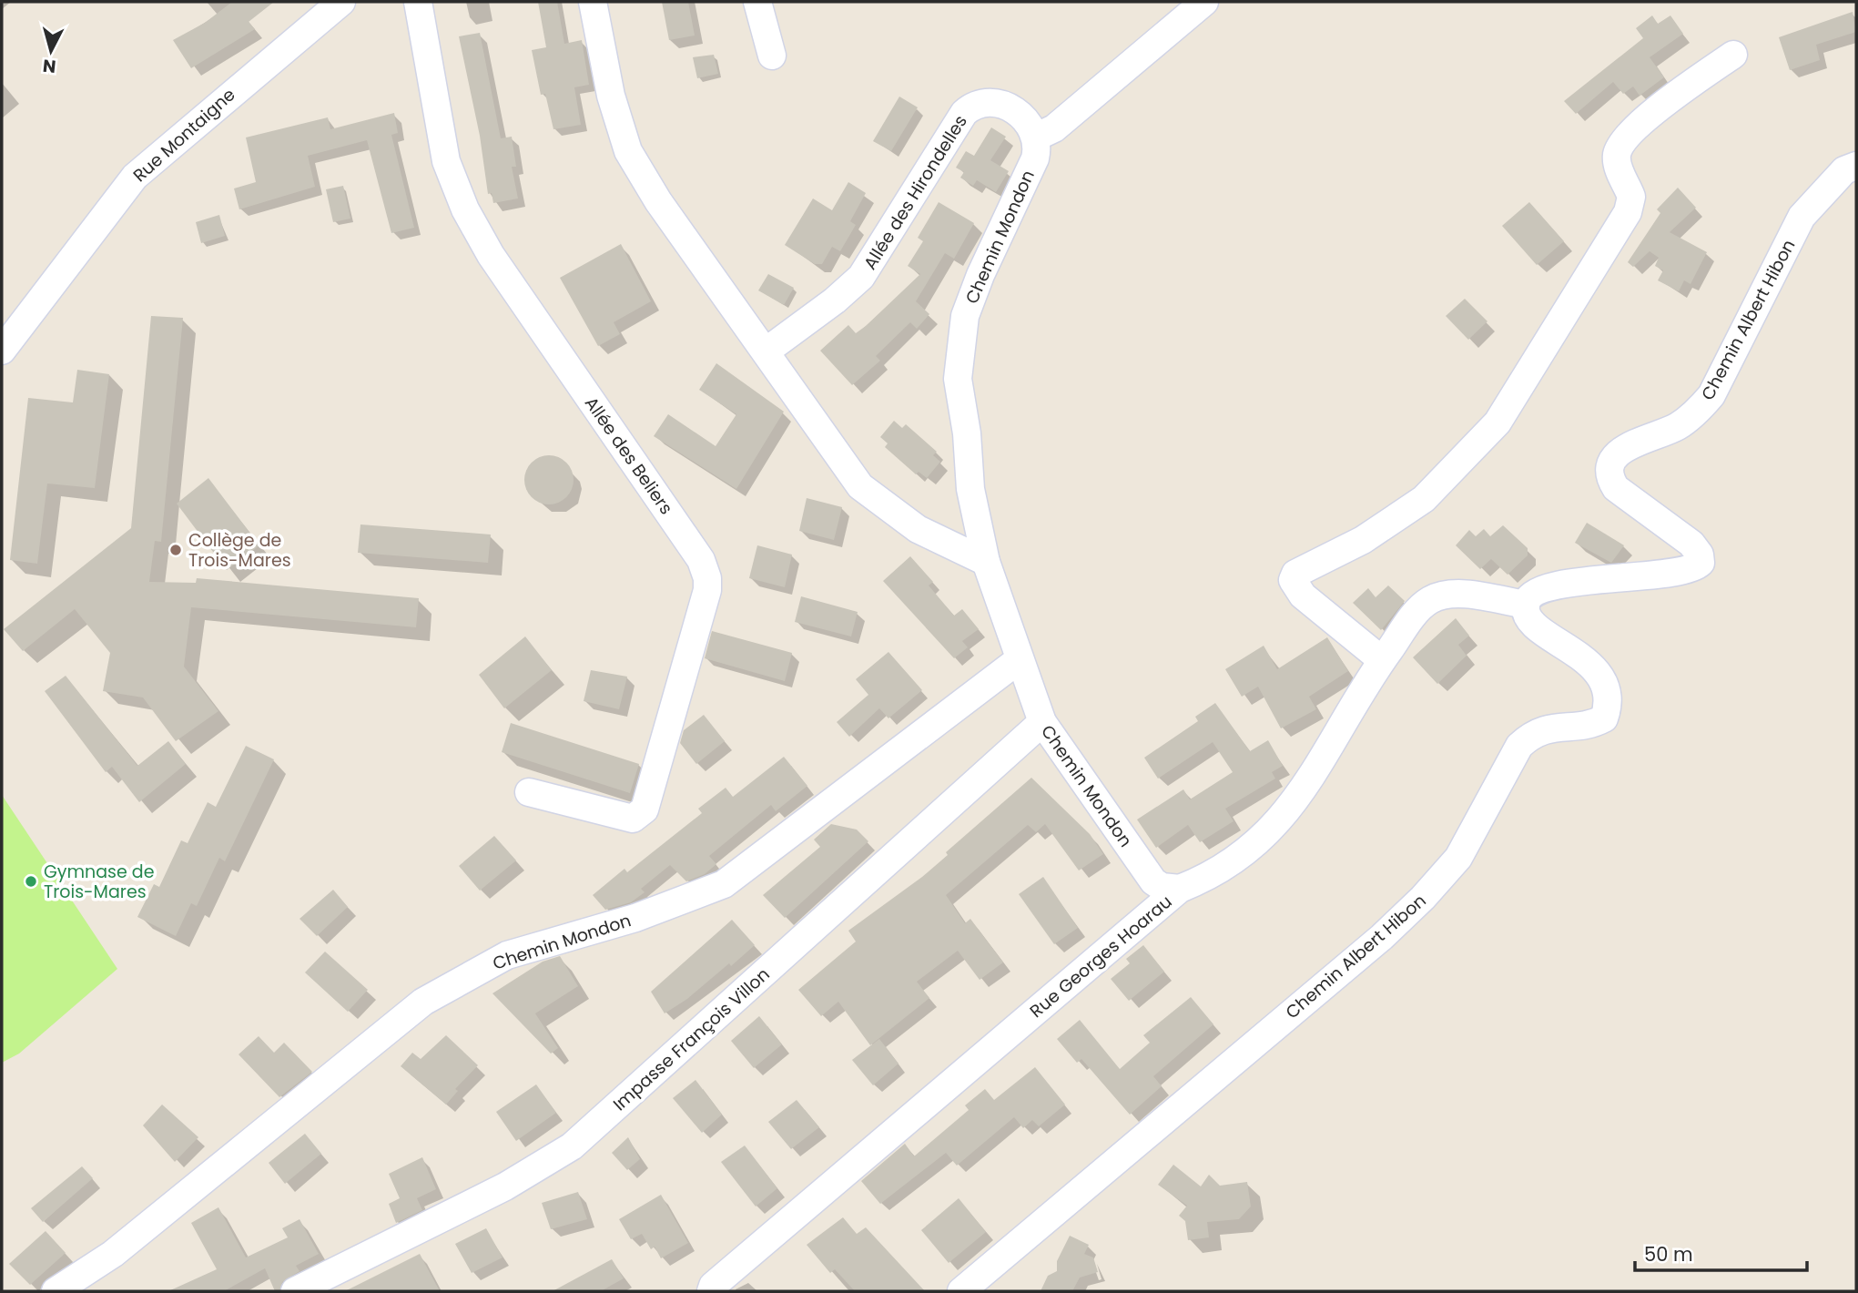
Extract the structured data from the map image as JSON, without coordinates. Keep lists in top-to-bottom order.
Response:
{
  "streets": {
    "street": [
      "Rue Montaigne",
      "Allée des Hirondelles",
      "Chemin Mondon",
      "Chemin Albert Hibon",
      "Allée des Beliers",
      "Rue Georges Hoarau",
      "Impasse François Villon"
    ]
  },
  "crossings": [
    ["Allée des Hirondelles", "Chemin Mondon"],
    ["Chemin Mondon", "Rue Georges Hoarau"],
    ["Chemin Mondon", "Impasse François Villon"],
    ["Chemin Albert Hibon", "Rue Georges Hoarau"]
  ],
  "places": ["Collège de Trois-Mares", "Gymnase de Trois-Mares"],
  "scale_bar": "50 m",
  "north": "bottom"
}
